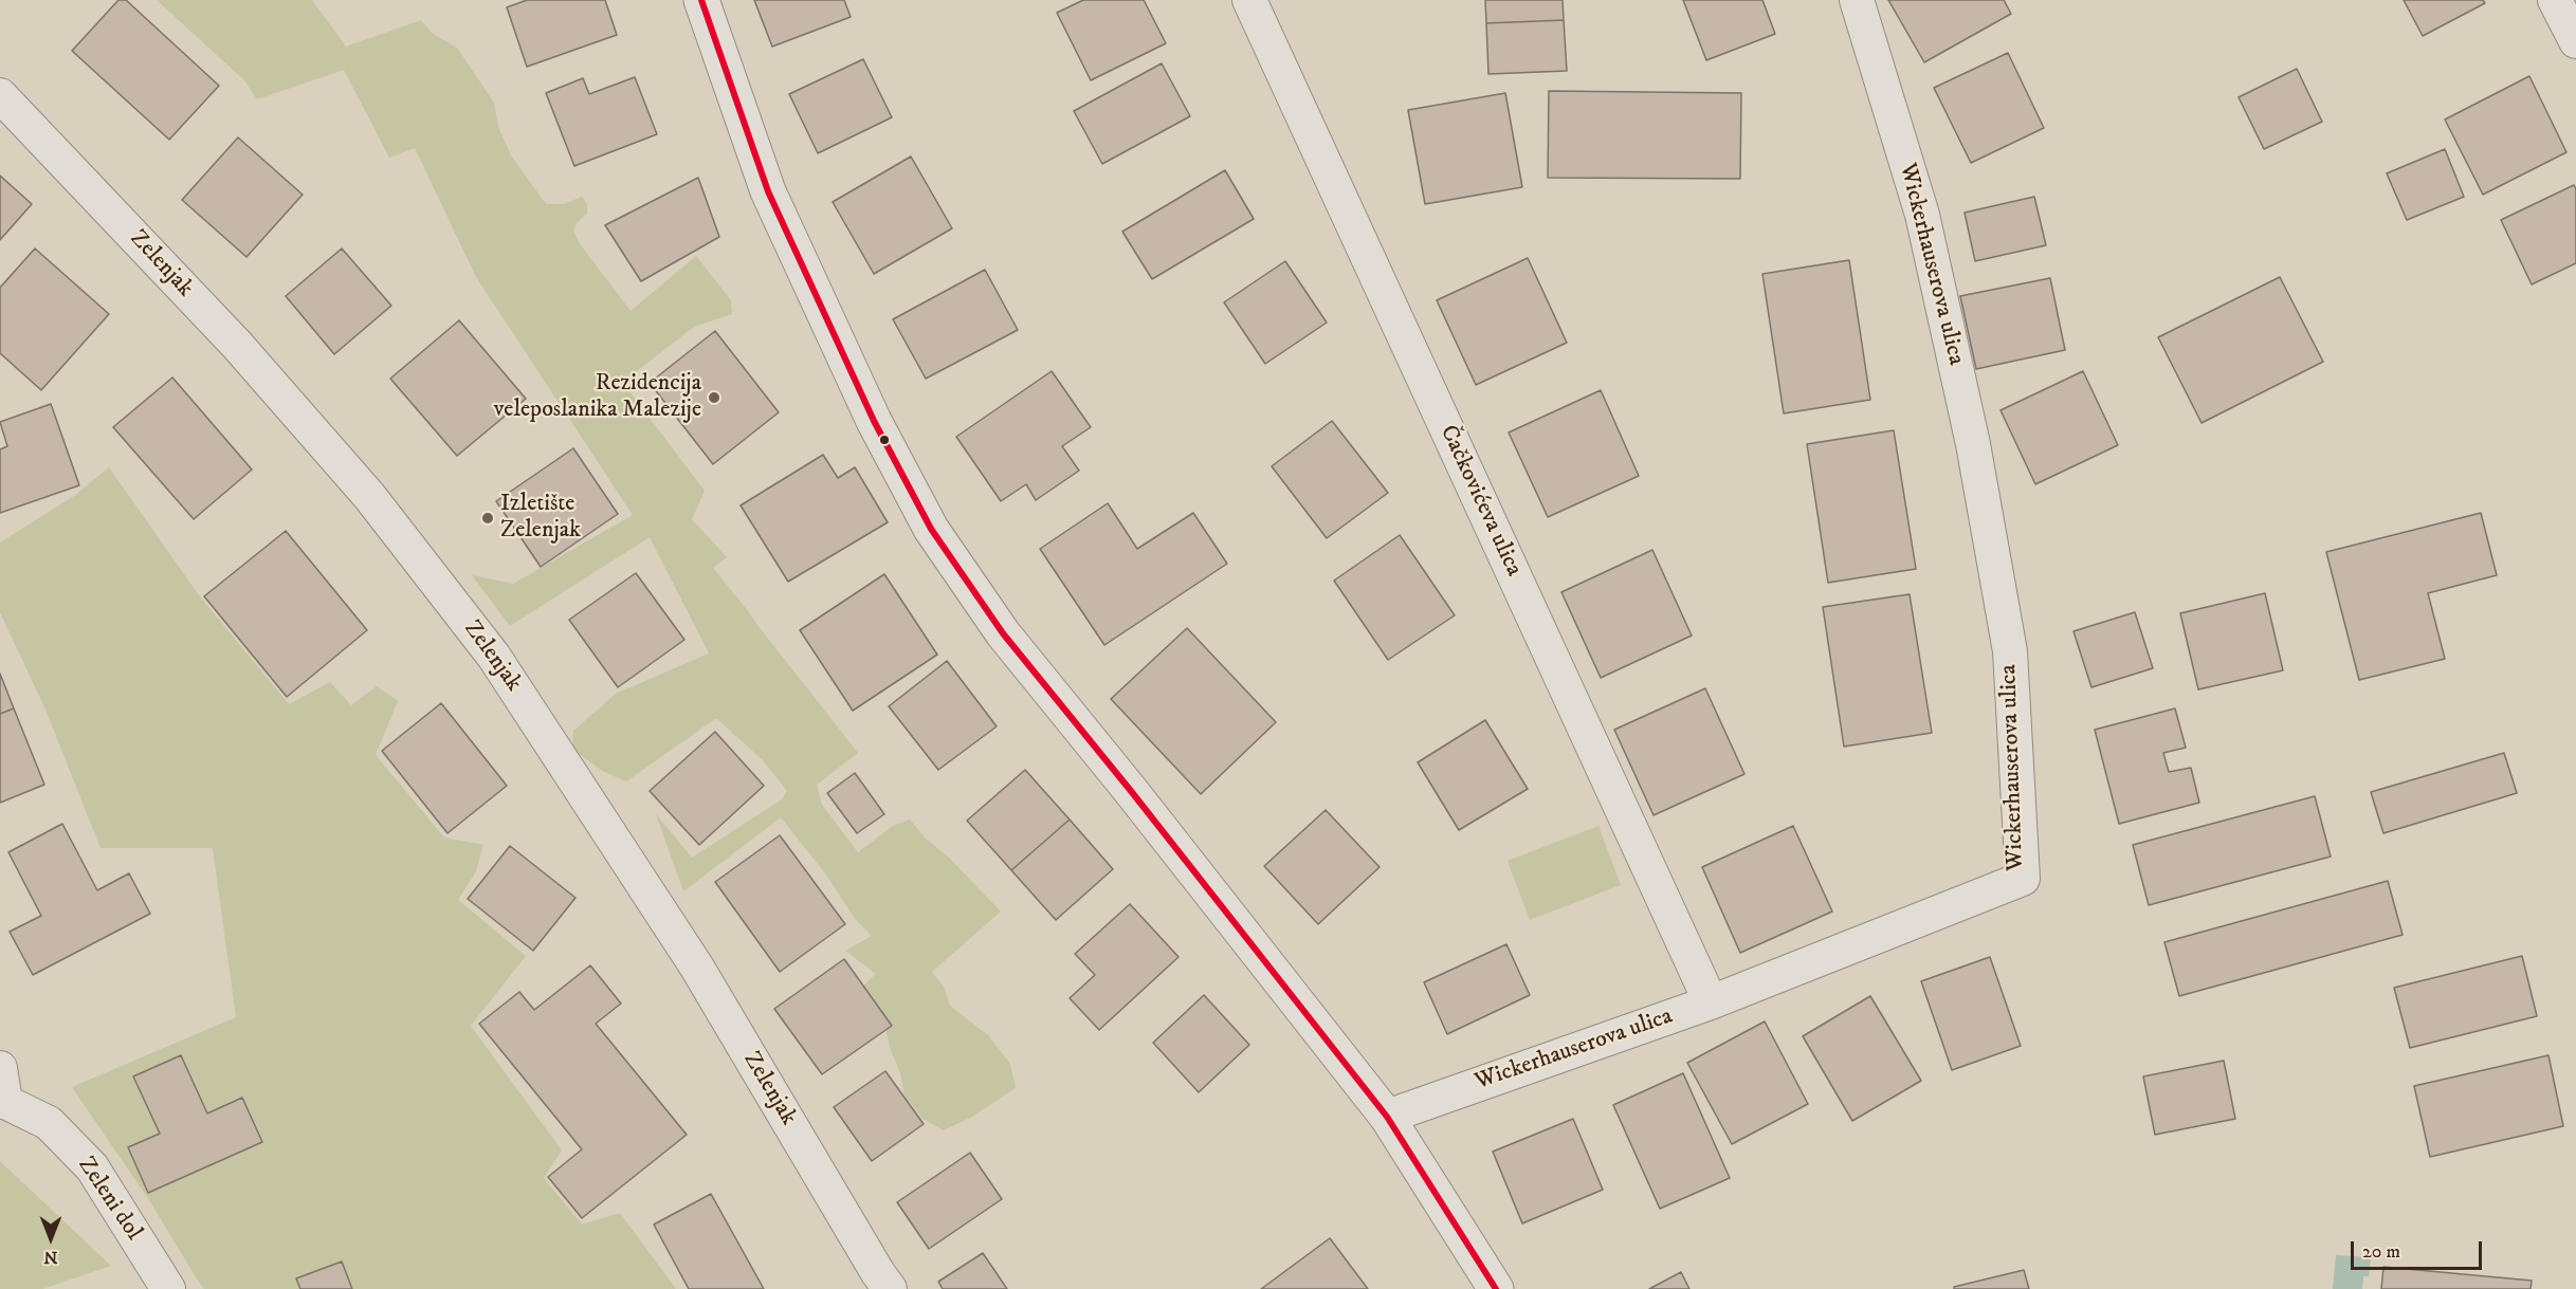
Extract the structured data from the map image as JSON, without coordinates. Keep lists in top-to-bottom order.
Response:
{
  "streets": {
    "street": [
      "Zelenjak",
      "Wickerhauserova ulica",
      "Čačkovićeva ulica",
      "Zeleni dol"
    ]
  },
  "crossings": [
    ["Wickerhauserova ulica", "Čačkovićeva ulica"]
  ],
  "places": ["Rezidencija veleposlanika Malezije", "Izletište Zelenjak"],
  "scale_bar": "20 m",
  "north": "bottom"
}
